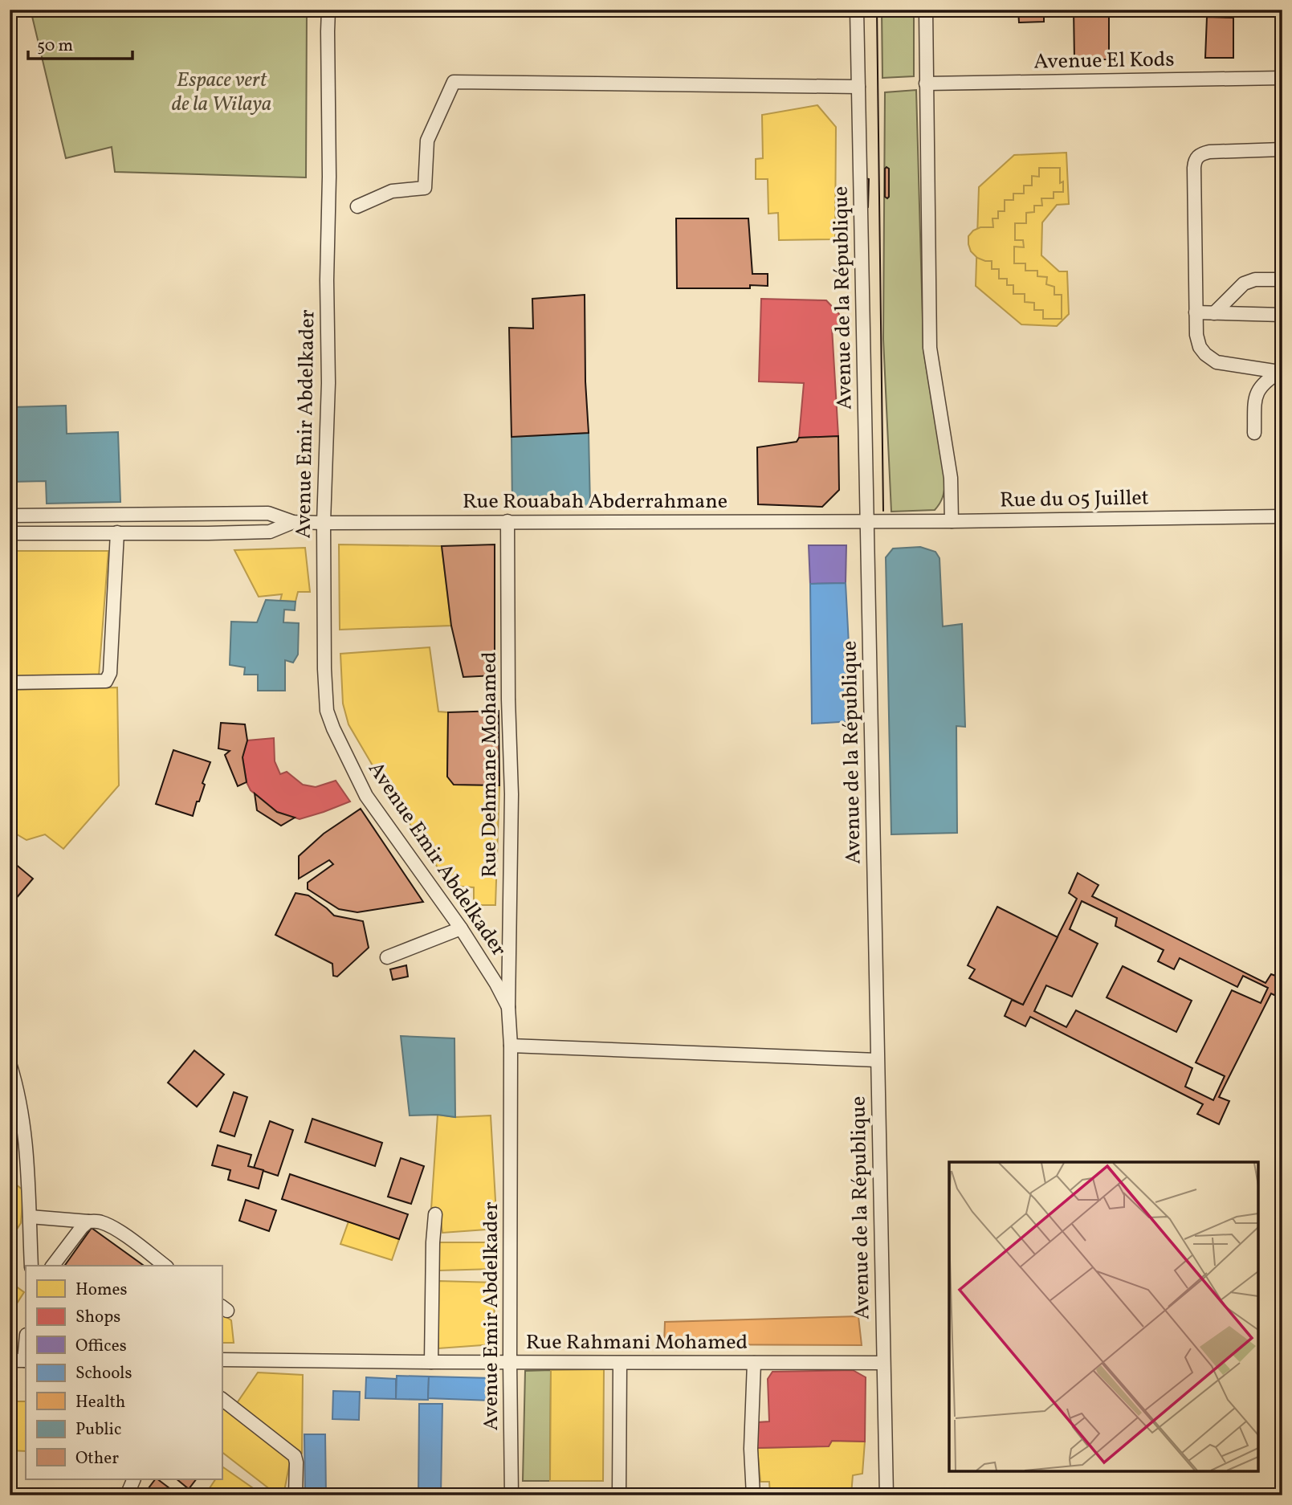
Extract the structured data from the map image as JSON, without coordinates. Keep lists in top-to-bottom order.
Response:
{
  "streets": {
    "street": [
      "Avenue El Kods",
      "Avenue de la République",
      "Avenue Emir Abdelkader",
      "Rue du 05 Juillet",
      "Rue Rouabah Abderrahmane",
      "Rue Dehmane Mohamed",
      "Rue Rahmani Mohamed"
    ]
  },
  "crossings": [
    ["Avenue de la République", "Rue du 05 Juillet"],
    ["Avenue de la République", "Rue Rouabah Abderrahmane"],
    ["Avenue de la République", "Rue Rahmani Mohamed"],
    ["Avenue Emir Abdelkader", "Rue Rouabah Abderrahmane"],
    ["Avenue Emir Abdelkader", "Rue Dehmane Mohamed"],
    ["Avenue Emir Abdelkader", "Rue Rahmani Mohamed"],
    ["Rue du 05 Juillet", "Rue Rouabah Abderrahmane"],
    ["Rue Rouabah Abderrahmane", "Rue Dehmane Mohamed"]
  ],
  "parks": ["Espace vert de la Wilaya"],
  "legend": [
    "Homes",
    "Shops",
    "Offices",
    "Schools",
    "Health",
    "Public",
    "Other"
  ],
  "scale_bar": "50 m"
}
